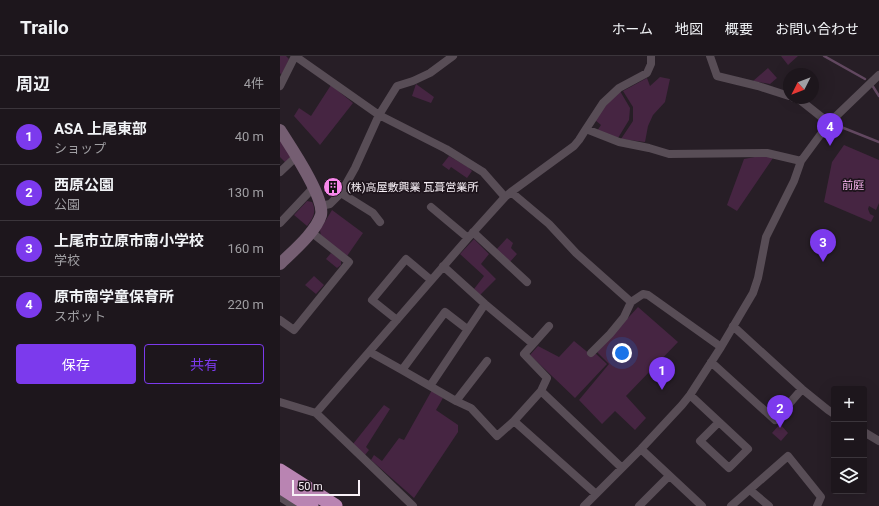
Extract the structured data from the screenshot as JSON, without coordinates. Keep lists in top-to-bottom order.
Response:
{
  "parks": ["前庭"],
  "places": {
    "building": ["(株)高屋敷興業 瓦葺営業所"]
  },
  "scale_bar": "50 m",
  "north": "bottom left",
  "page": {
    "header": "Trailo",
    "nav": [
      "ホーム",
      "地図",
      "概要",
      "お問い合わせ"
    ],
    "heading": ["周辺", "4件"],
    "list": [
      {
        "mark": "1",
        "name": "ASA 上尾東部",
        "note": "ショップ",
        "value": "40 m"
      },
      {
        "mark": "2",
        "name": "西原公園",
        "note": "公園",
        "value": "130 m"
      },
      {
        "mark": "3",
        "name": "上尾市立原市南小学校",
        "note": "学校",
        "value": "160 m"
      },
      {
        "mark": "4",
        "name": "原市南学童保育所",
        "note": "スポット",
        "value": "220 m"
      }
    ],
    "pins": [
      "4",
      "3",
      "1",
      "2"
    ],
    "buttons": ["保存", "共有"],
    "map_buttons": ["+", "−"],
    "scale": "50 m"
  }
}
